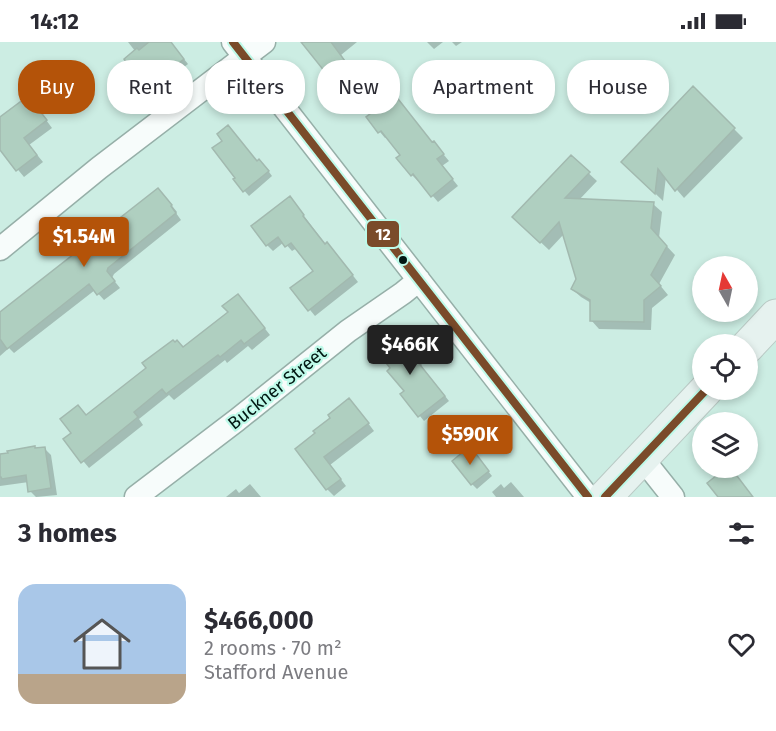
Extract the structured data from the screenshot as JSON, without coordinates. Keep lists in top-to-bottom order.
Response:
{
  "streets": {
    "street": ["Buckner Street"]
  },
  "lines": ["transit line 12"],
  "north": "top",
  "page": {
    "status": "14:12",
    "chip": [
      "Buy",
      "Rent",
      "Filters",
      "New",
      "Apartment",
      "House"
    ],
    "price": ["$1.54M", "$466K", "$590K"],
    "heading": "3 homes",
    "list": [
      {
        "name": "$466,000",
        "note": "2 rooms · 70 m² · Stafford Avenue"
      }
    ]
  }
}
